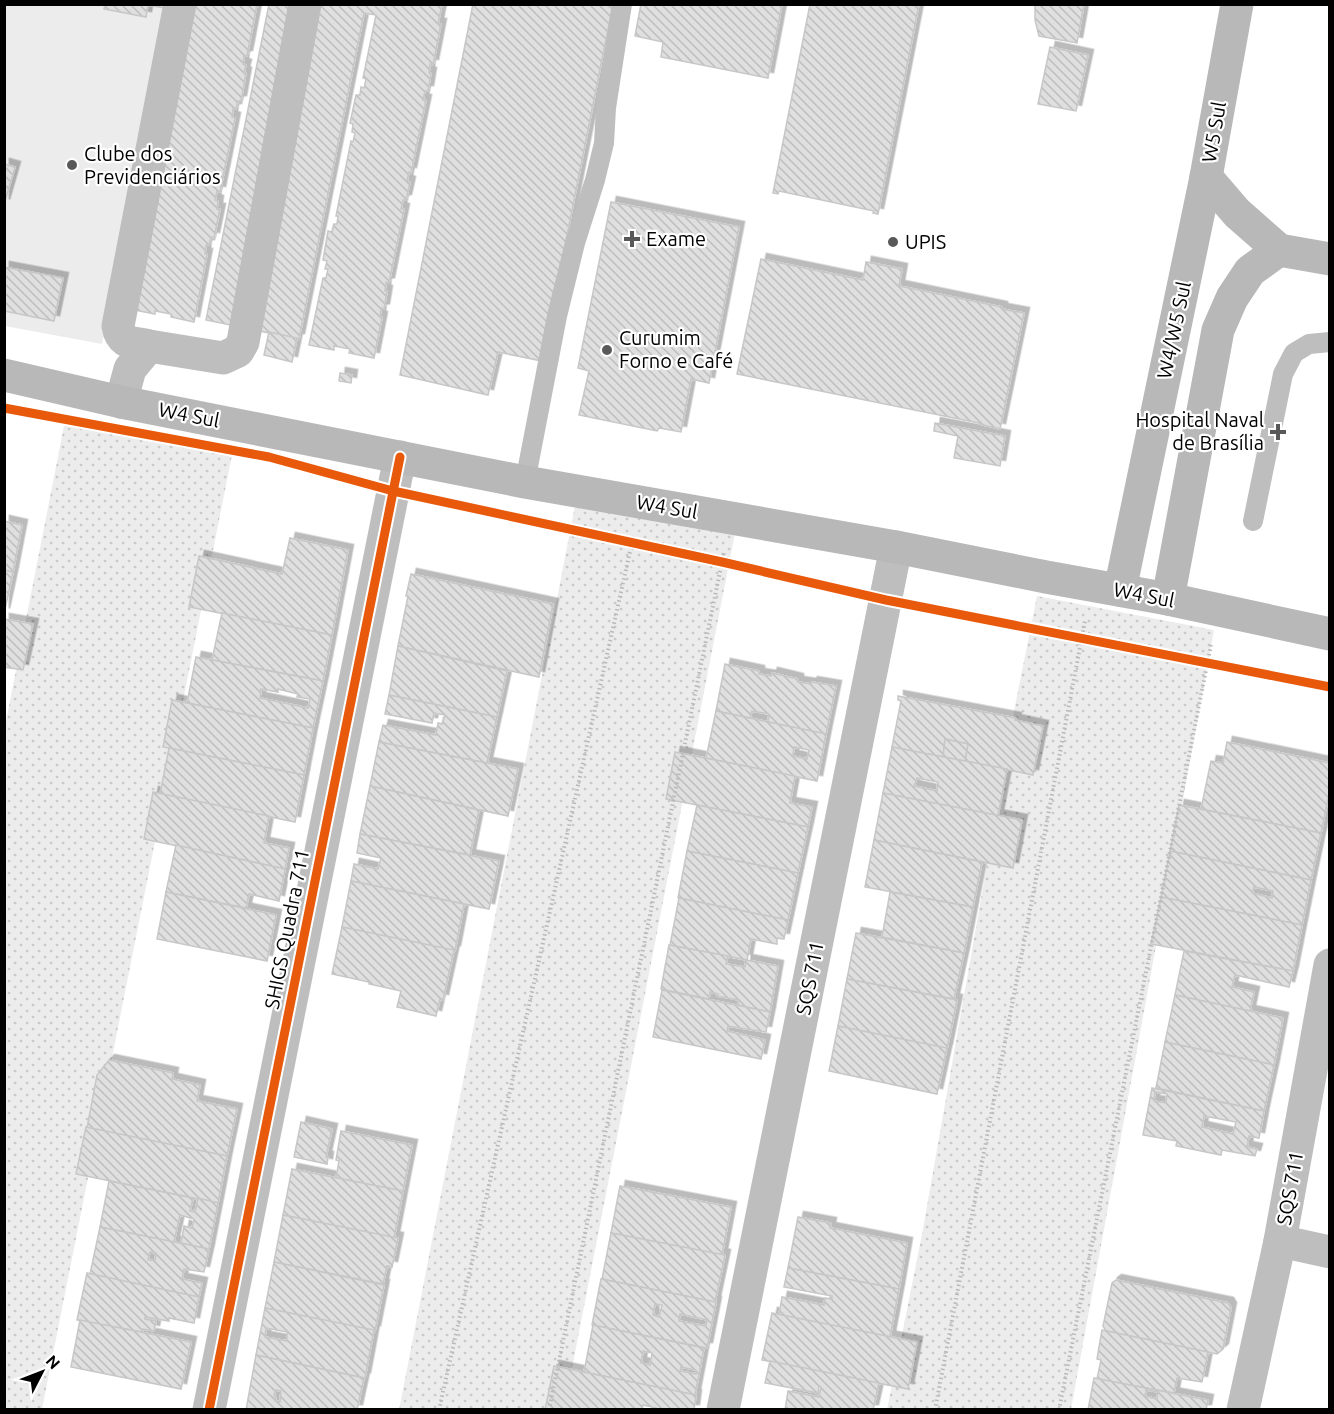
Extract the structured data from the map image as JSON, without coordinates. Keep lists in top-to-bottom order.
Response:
{
  "streets": {
    "main road": ["W5 Sul", "W4/W5 Sul", "W4 Sul"],
    "street": ["SHIGS Quadra 711", "SQS 711"]
  },
  "crossings": [
    ["W5 Sul", "W4/W5 Sul"],
    ["W4/W5 Sul", "W4 Sul"],
    ["W4 Sul", "SHIGS Quadra 711"],
    ["W4 Sul", "SQS 711"]
  ],
  "places": {
    "other": ["Clube dos Previdenciários", "UPIS", "Curumim Forno e Café"],
    "health": ["Exame", "Hospital Naval de Brasília"]
  },
  "north": "top right"
}
